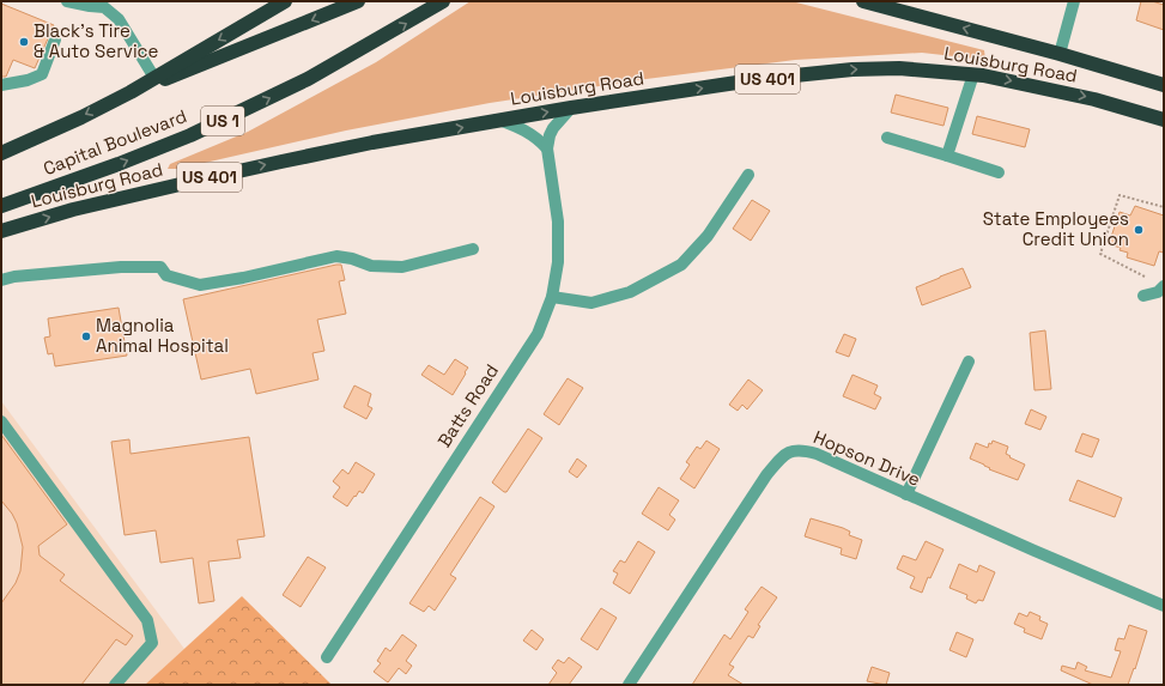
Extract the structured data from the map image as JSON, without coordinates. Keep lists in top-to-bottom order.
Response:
{
  "streets": {
    "highway": [
      "Louisburg Road",
      "US 401",
      "US 1",
      "Capital Boulevard"
    ],
    "street": ["Batts Road", "Hopson Drive"]
  },
  "places": ["Black’s Tire & Auto Service", "State Employees Credit Union", "Magnolia Animal Hospital"]
}
